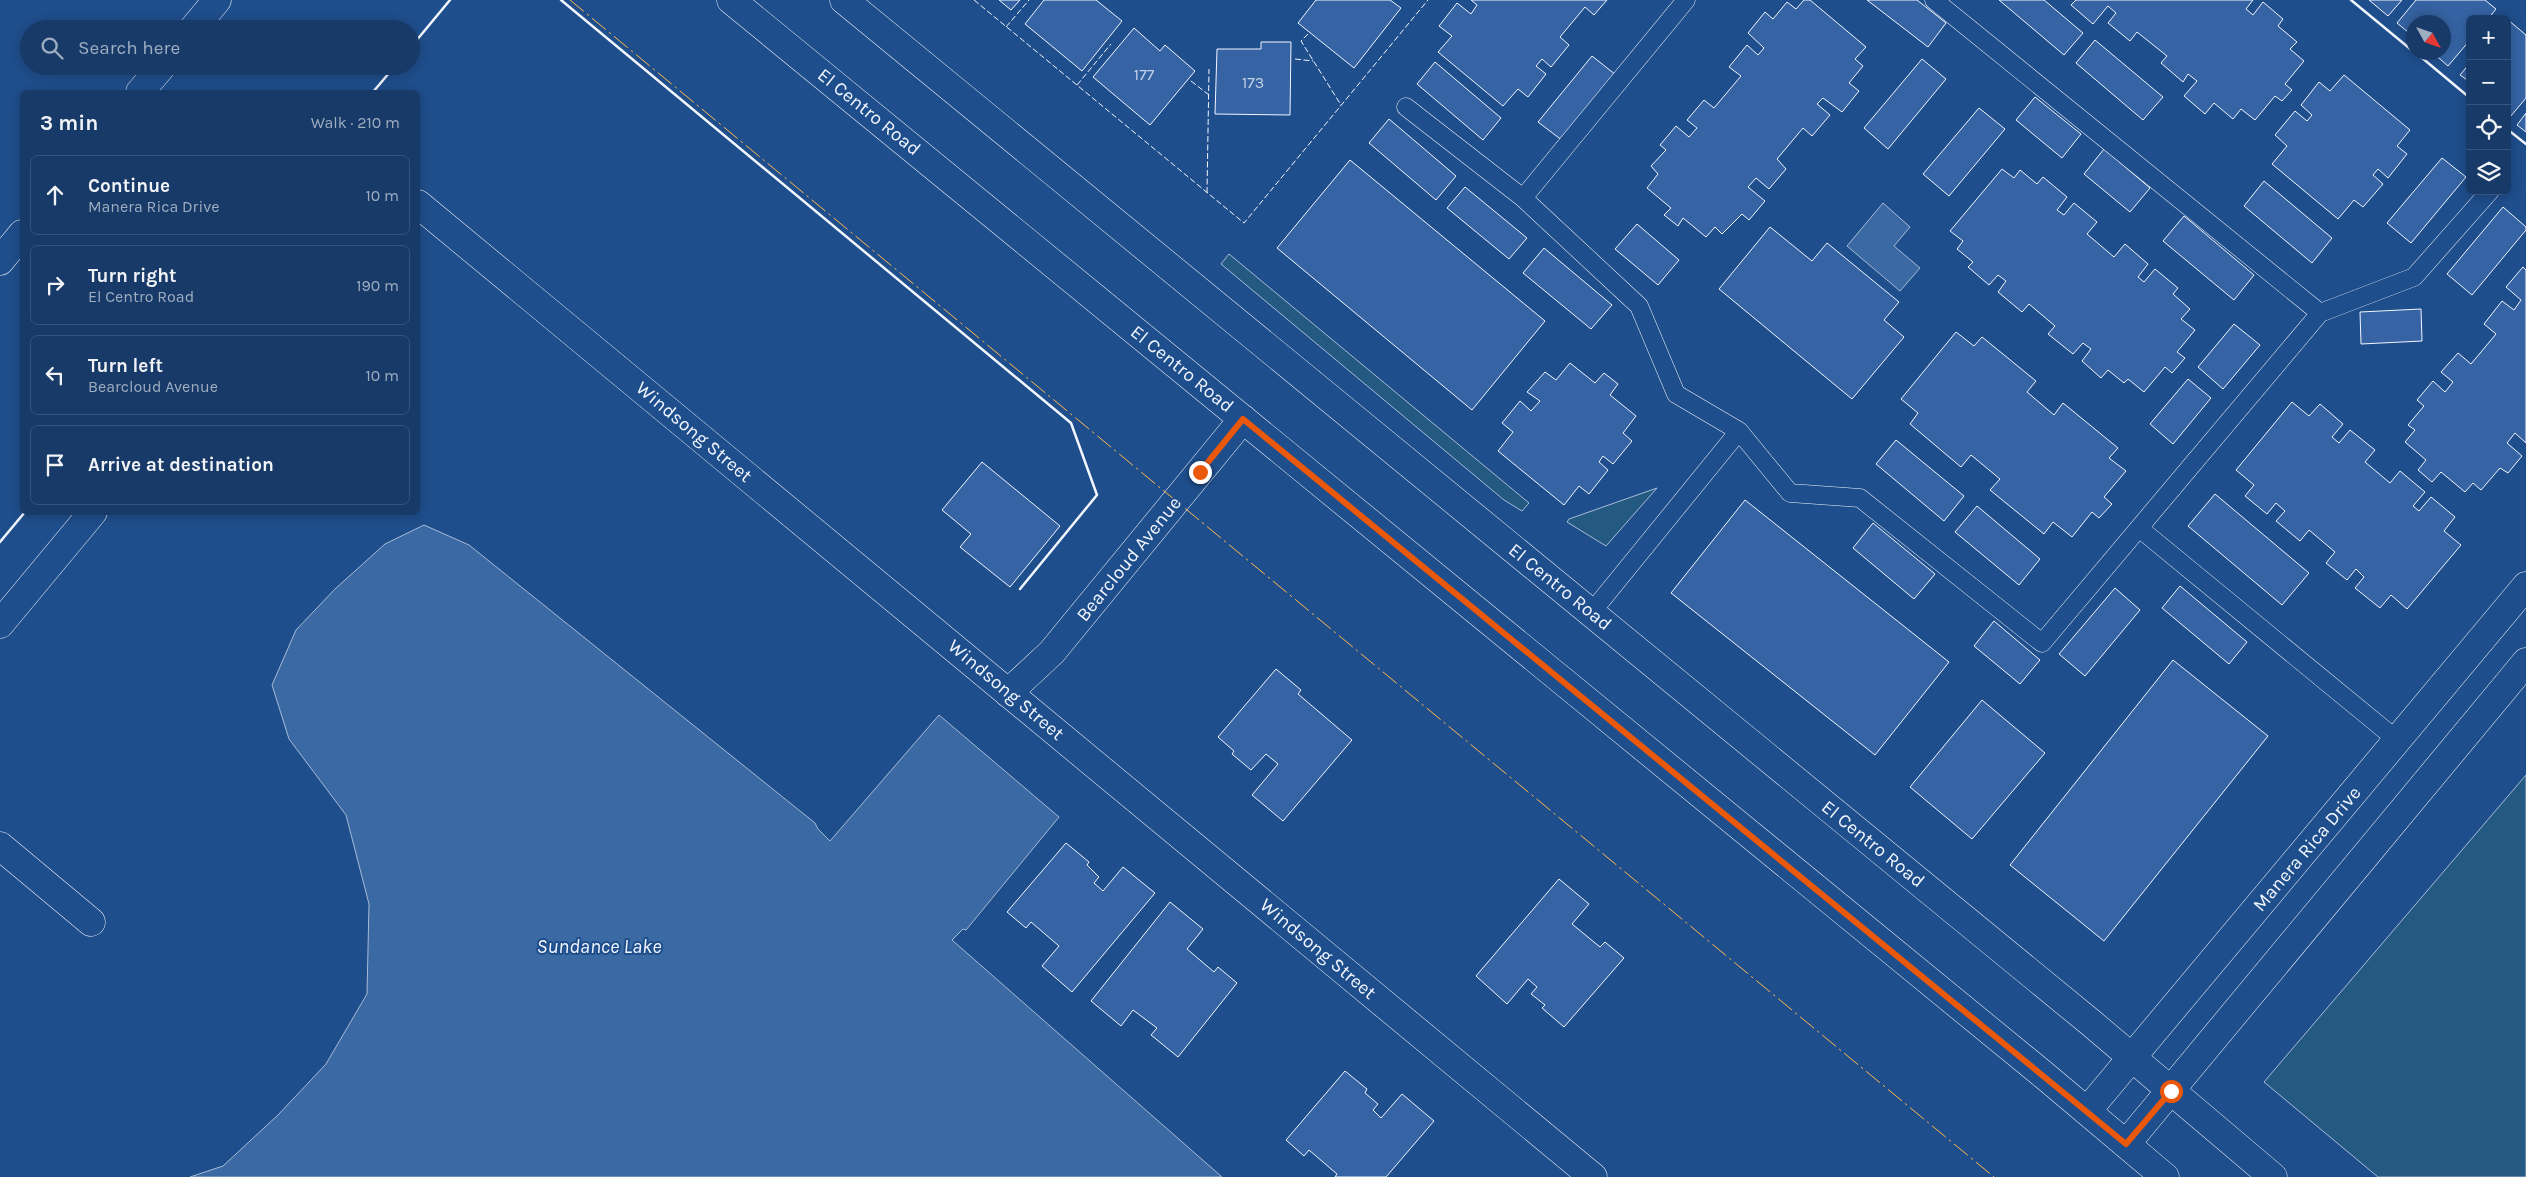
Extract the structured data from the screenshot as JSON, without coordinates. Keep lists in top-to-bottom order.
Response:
{
  "streets": {
    "main road": [
      "El Centro Road",
      "Windsong Street",
      "Bearcloud Avenue",
      "Manera Rica Drive"
    ]
  },
  "crossings": [
    ["El Centro Road", "Bearcloud Avenue"],
    ["El Centro Road", "Manera Rica Drive"],
    ["Windsong Street", "Bearcloud Avenue"]
  ],
  "water": ["Sundance Lake"],
  "house_numbers": ["177", "173"],
  "north": "bottom right",
  "page": {
    "map_buttons": ["+", "−"],
    "search": "Search here",
    "heading": ["3 min", "Walk · 210 m"],
    "list": [
      ["Continue", "Manera Rica Drive", "10 m"],
      ["Turn right", "El Centro Road", "190 m"],
      ["Turn left", "Bearcloud Avenue", "10 m"],
      "Arrive at destination"
    ]
  }
}
